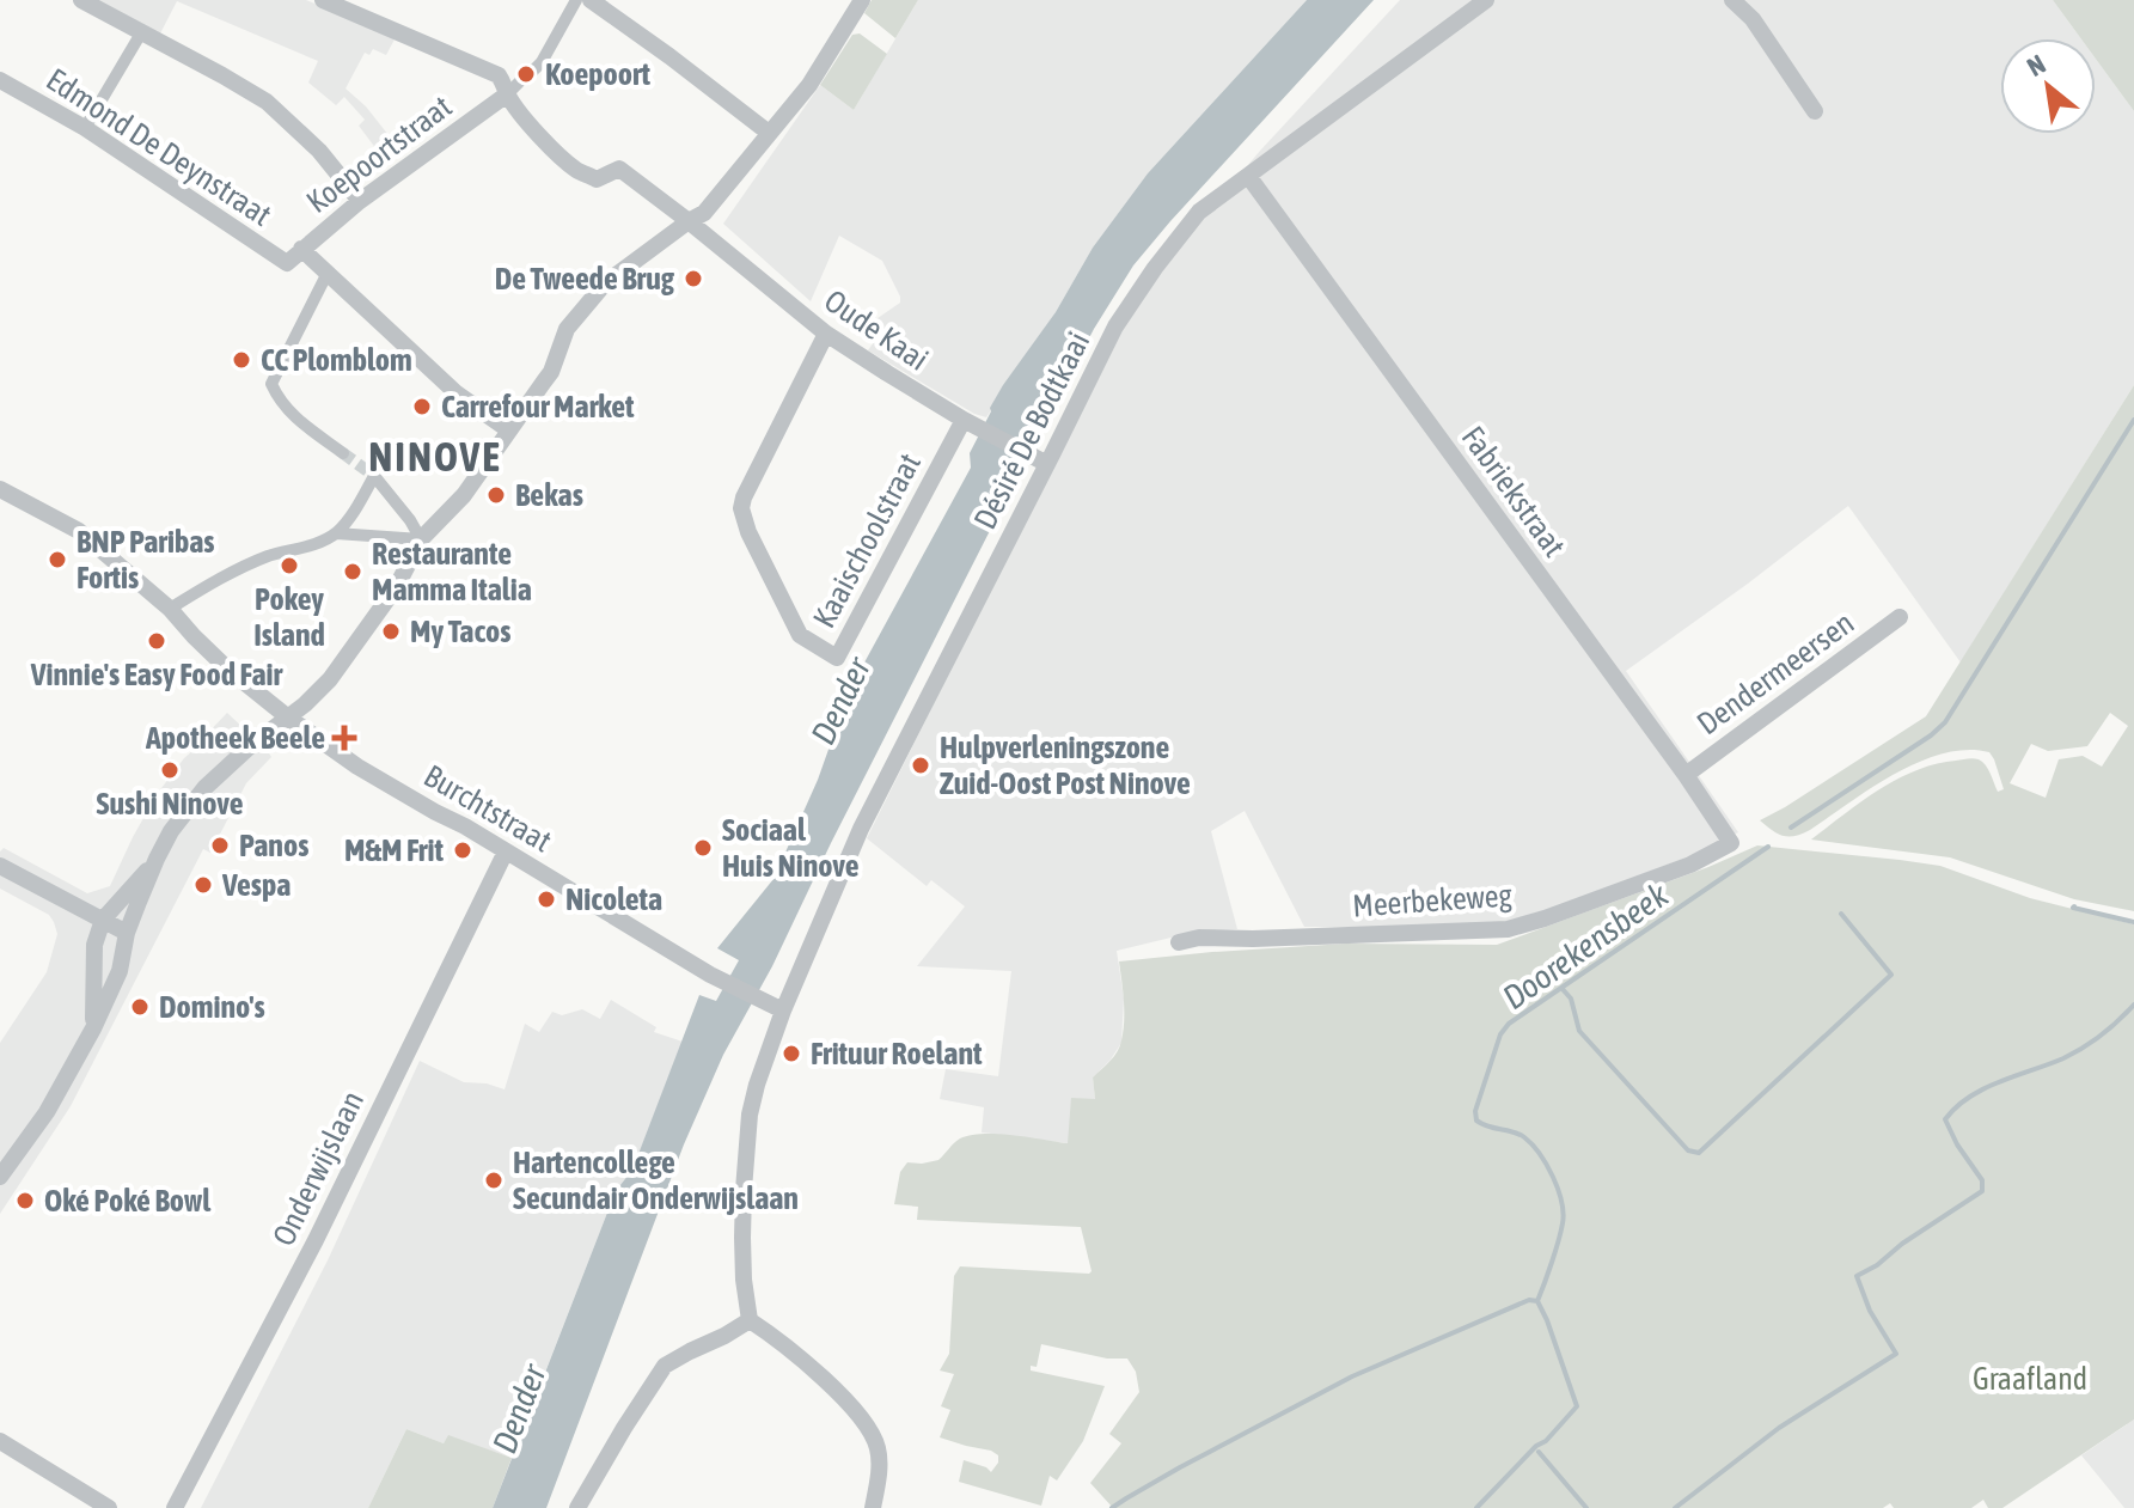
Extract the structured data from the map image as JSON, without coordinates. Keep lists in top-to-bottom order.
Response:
{
  "streets": {
    "street": [
      "Edmond De Deynstraat",
      "Koepoortstraat",
      "Oude Kaai",
      "Désiré De Bodtkaai",
      "Fabriekstraat",
      "Kaaischoolstraat",
      "Dendermeersen",
      "Burchtstraat",
      "Meerbekeweg",
      "Onderwijslaan"
    ]
  },
  "crossings": [
    ["Edmond De Deynstraat", "Koepoortstraat"],
    ["Koepoortstraat", "Oude Kaai"],
    ["Oude Kaai", "Désiré De Bodtkaai"],
    ["Oude Kaai", "Kaaischoolstraat"],
    ["Désiré De Bodtkaai", "Fabriekstraat"],
    ["Désiré De Bodtkaai", "Burchtstraat"],
    ["Fabriekstraat", "Dendermeersen"],
    ["Fabriekstraat", "Meerbekeweg"],
    ["Burchtstraat", "Onderwijslaan"]
  ],
  "districts": ["NINOVE"],
  "water": ["Dender", "Doorekensbeek"],
  "parks": ["Graafland"],
  "places": {
    "other": [
      "Koepoort",
      "De Tweede Brug",
      "CC Plomblom",
      "Carrefour Market",
      "Bekas",
      "BNP Paribas Fortis",
      "Pokey Island",
      "Restaurante Mamma Italia",
      "My Tacos",
      "Vinnie's Easy Food Fair",
      "Hulpverleningszone Zuid-Oost Post Ninove",
      "Sushi Ninove",
      "Panos",
      "Sociaal Huis Ninove",
      "M&M Frit",
      "Vespa",
      "Nicoleta",
      "Domino's",
      "Frituur Roelant",
      "Hartencollege Secundair Onderwijslaan",
      "Oké Poké Bowl"
    ],
    "health": ["Apotheek Beele"]
  },
  "north": "top left"
}
